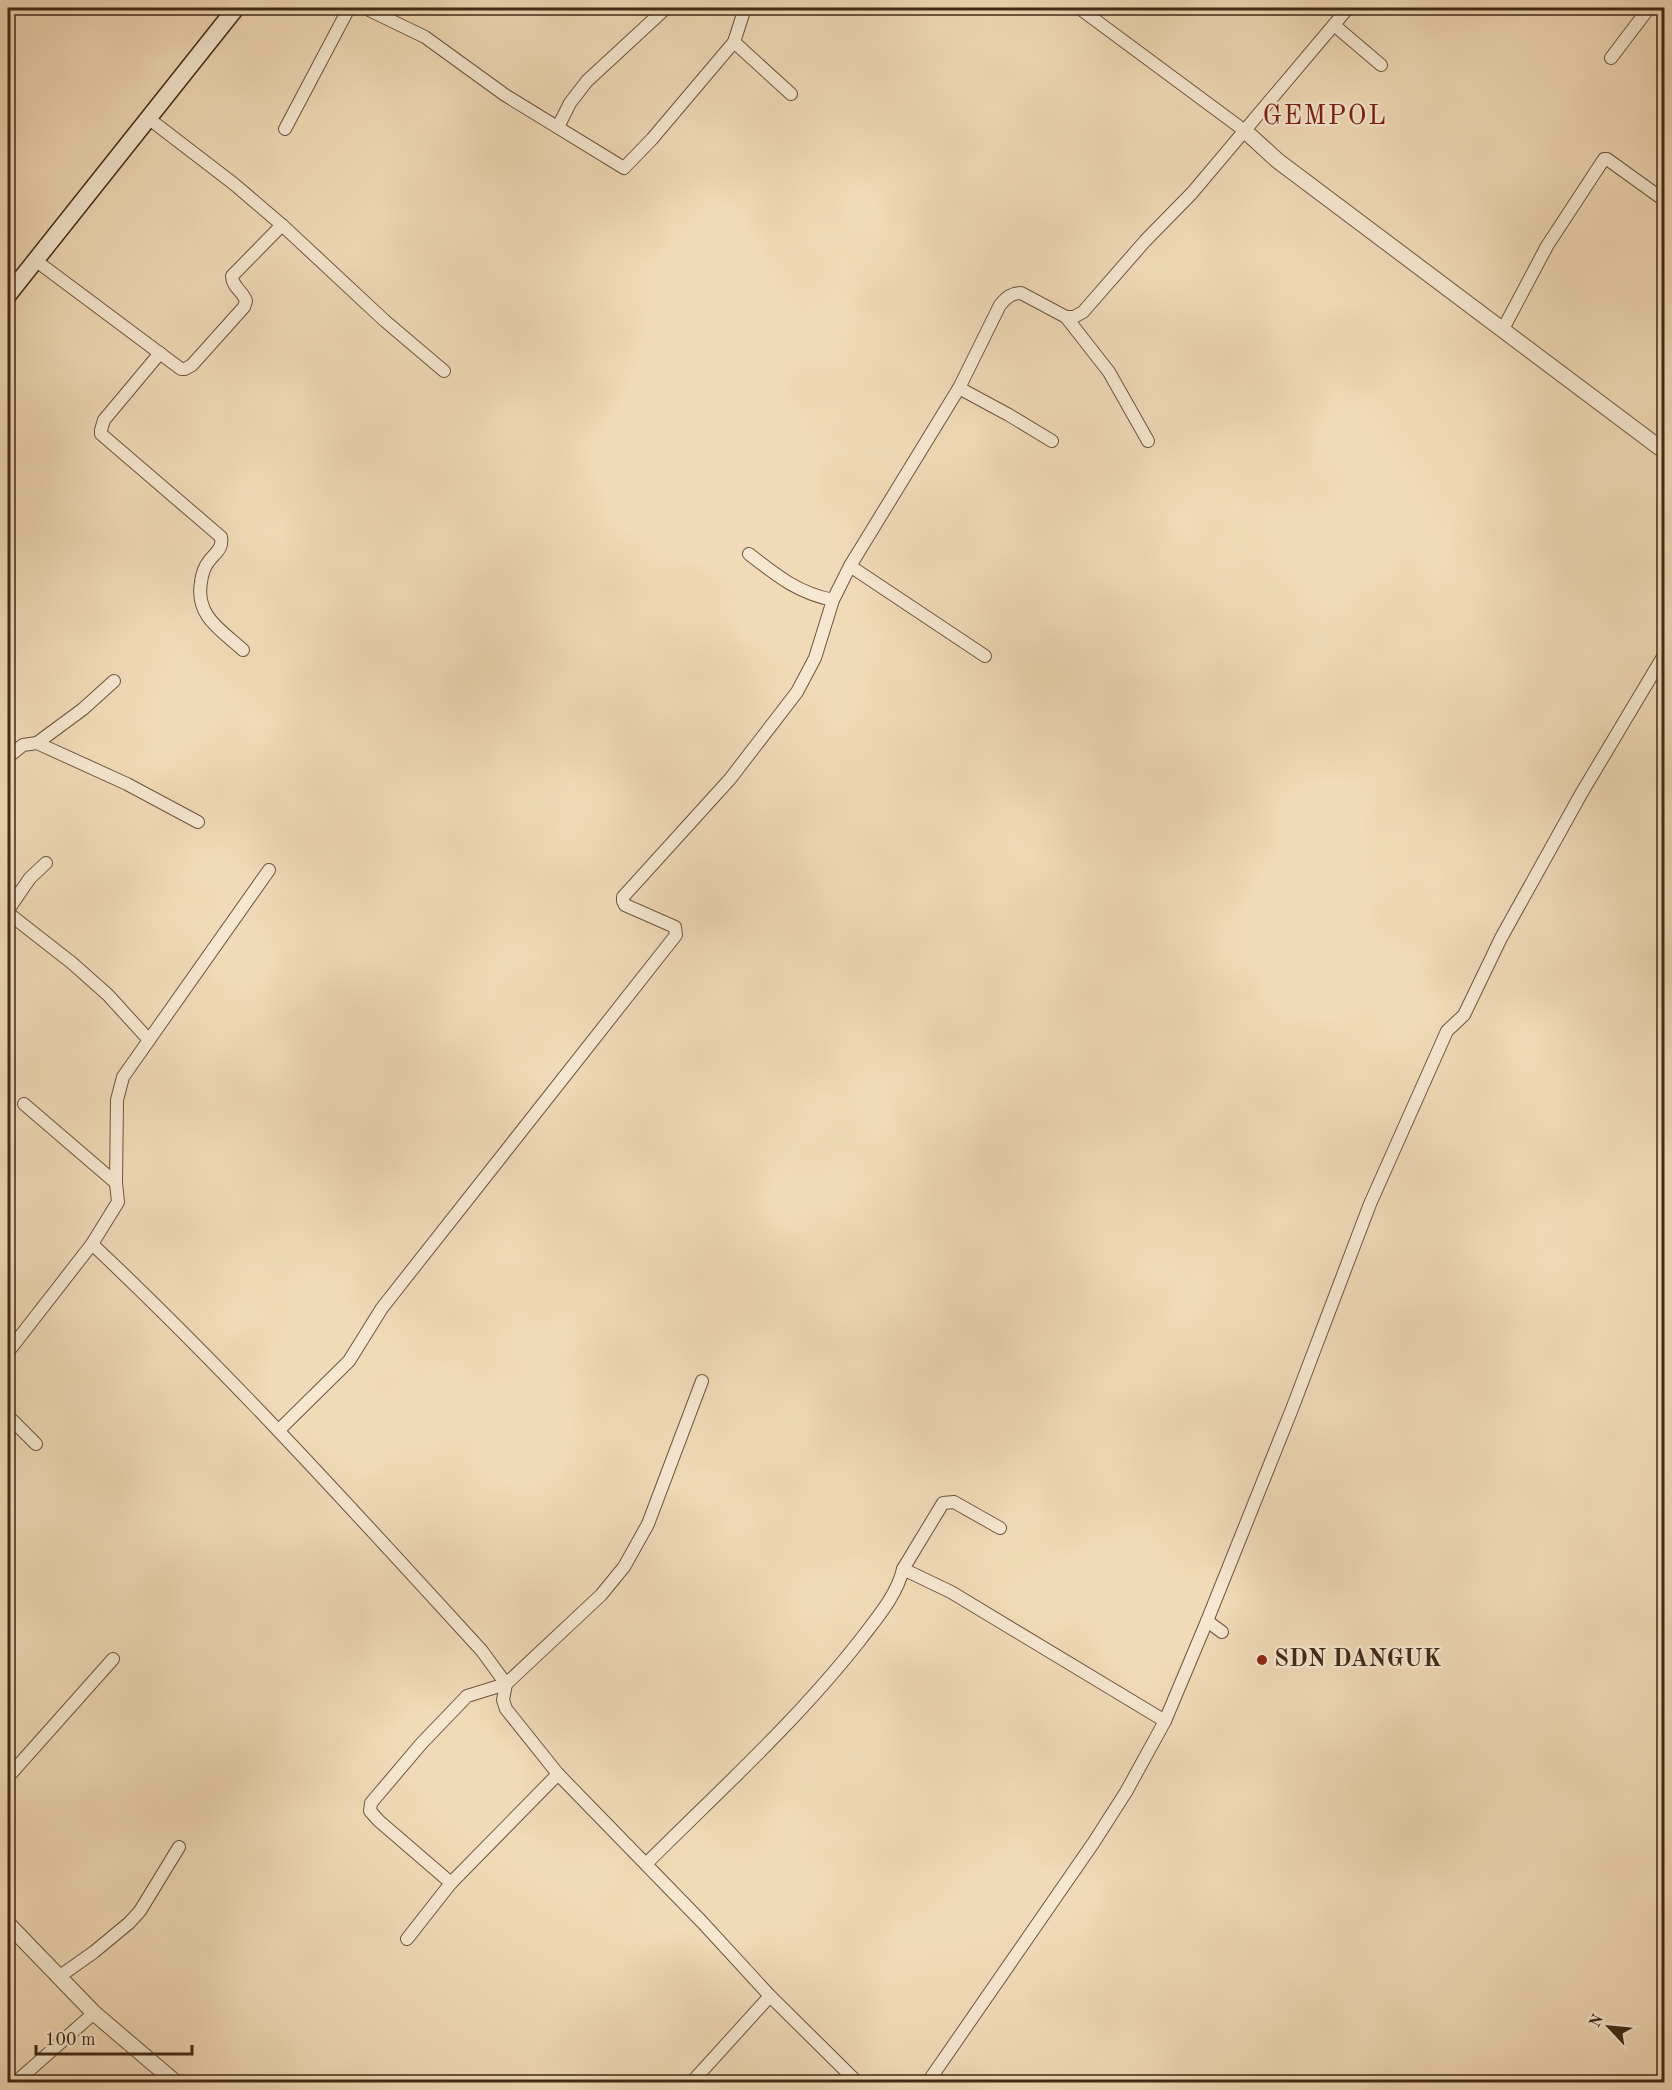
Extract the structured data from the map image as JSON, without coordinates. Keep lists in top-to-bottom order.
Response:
{
  "districts": ["GEMPOL"],
  "places": ["SDN DANGUK"],
  "scale_bar": "100 m",
  "north": "top left"
}
